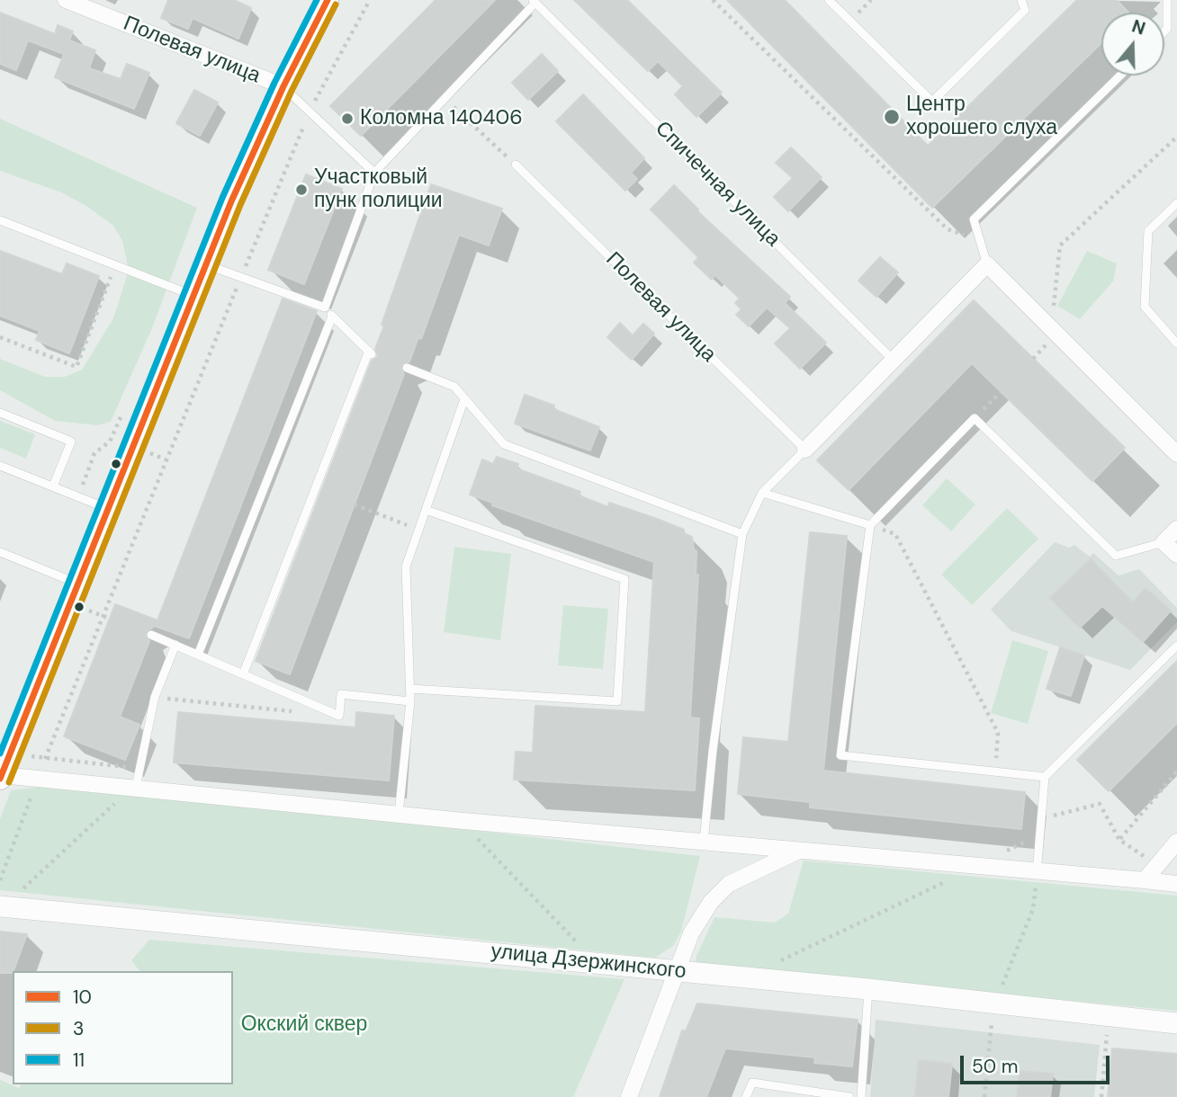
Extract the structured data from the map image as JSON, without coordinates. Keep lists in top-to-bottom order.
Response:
{
  "streets": {
    "street": ["Полевая улица", "улица Дзержинского"],
    "lane": ["Спичечная улица"]
  },
  "parks": ["Окский сквер"],
  "places": ["Центр хорошего слуха", "Коломна 140406", "Участковый пунк полиции"],
  "lines": ["transit line 10", "transit line 11", "transit line 3"],
  "legend": ["10", "3", "11"],
  "scale_bar": "50 m",
  "north": "top"
}
